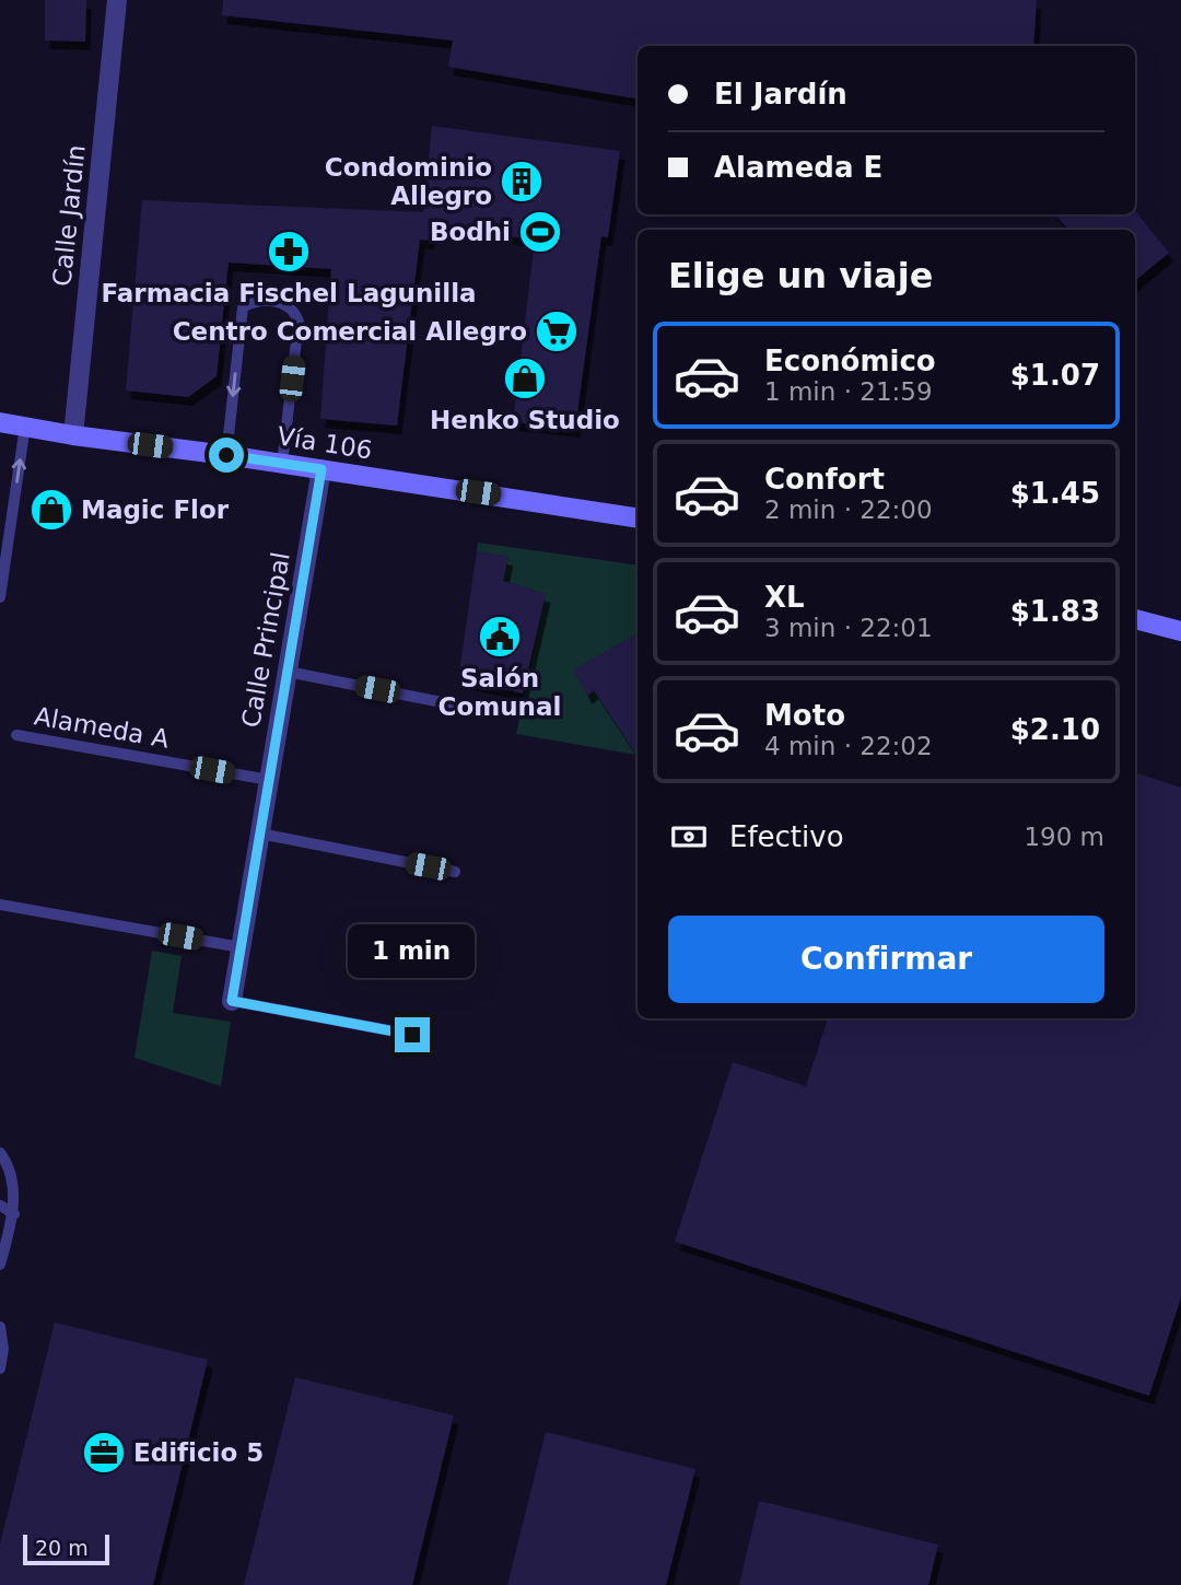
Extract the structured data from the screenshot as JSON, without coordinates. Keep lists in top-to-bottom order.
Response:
{
  "streets": {
    "main road": ["Vía 106"],
    "street": ["Calle Jardín", "Calle Principal"],
    "lane": ["Alameda A"]
  },
  "crossings": [
    ["Calle Jardín", "Vía 106"],
    ["Vía 106", "Calle Principal"],
    ["Calle Principal", "Alameda A"]
  ],
  "places": {
    "building": ["Condominio Allegro"],
    "sports": ["Bodhi"],
    "pharmacy": ["Farmacia Fischel Lagunilla"],
    "supermarket": ["Centro Comercial Allegro"],
    "shop": ["Henko Studio", "Magic Flor"],
    "public building": ["Salón Comunal"],
    "office": ["Edificio 5"]
  },
  "scale_bar": "20 m",
  "page": {
    "banner": ["El Jardín", "Alameda E"],
    "heading": "Elige un viaje",
    "list": [
      {
        "name": "Económico",
        "note": "1 min · 21:59",
        "value": "$1.07"
      },
      {
        "name": "Confort",
        "note": "2 min · 22:00",
        "value": "$1.45"
      },
      {
        "name": "XL",
        "note": "3 min · 22:01",
        "value": "$1.83"
      },
      {
        "name": "Moto",
        "note": "4 min · 22:02",
        "value": "$2.10"
      }
    ],
    "pay": ["Efectivo", "190 m"],
    "buttons": "Confirmar",
    "bubble": "1 min",
    "scale": "20 m"
  }
}
